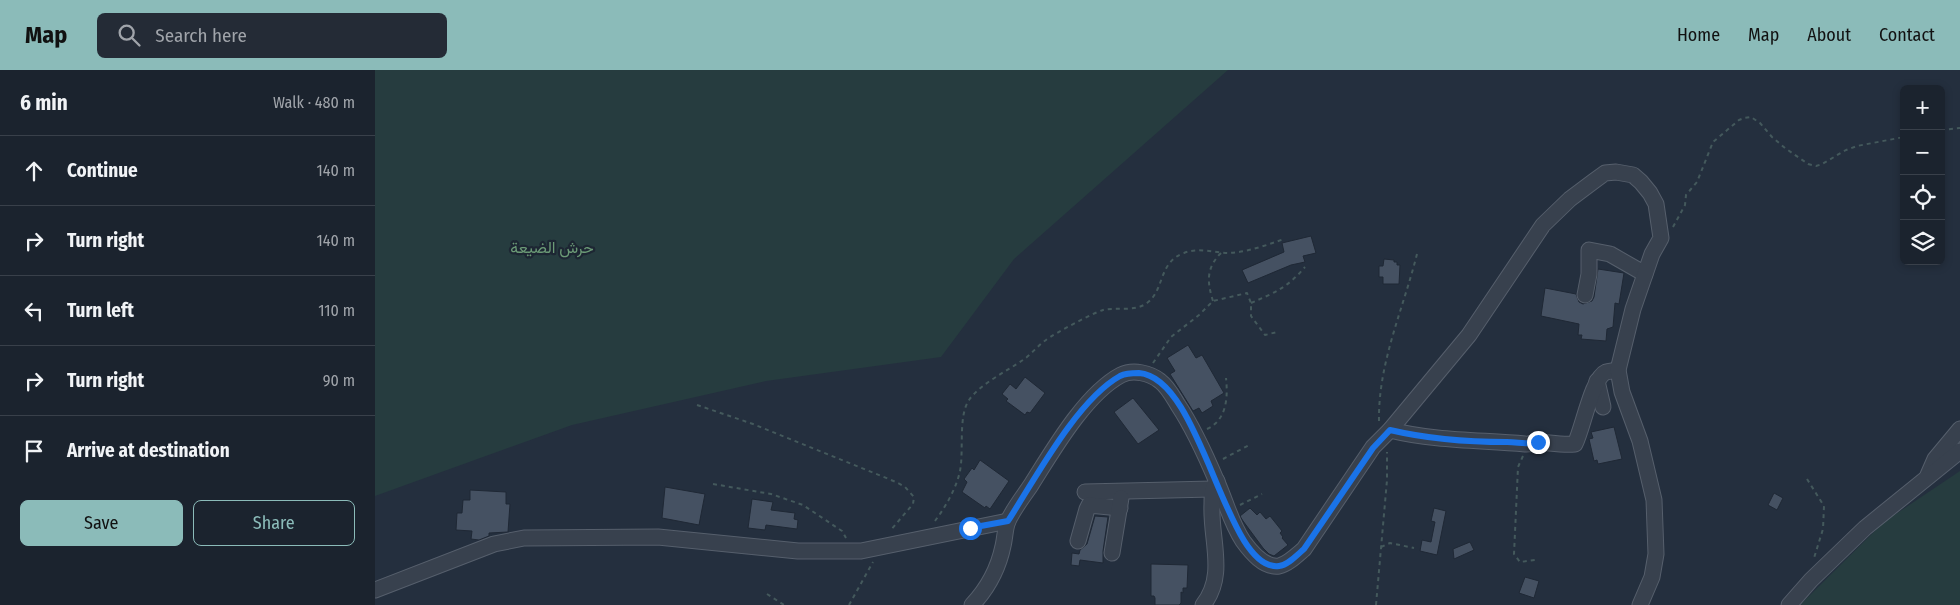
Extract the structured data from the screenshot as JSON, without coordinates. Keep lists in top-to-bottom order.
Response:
{
  "parks": ["حرش الضيعة"],
  "page": {
    "header": "Map",
    "search": "Search here",
    "nav": [
      "Home",
      "Map",
      "About",
      "Contact"
    ],
    "heading": ["6 min", "Walk · 480 m"],
    "map_buttons": ["+", "−"],
    "list": [
      ["Continue", "140 m"],
      ["Turn right", "140 m"],
      ["Turn left", "110 m"],
      ["Turn right", "90 m"],
      "Arrive at destination"
    ],
    "buttons": ["Save", "Share"]
  }
}
